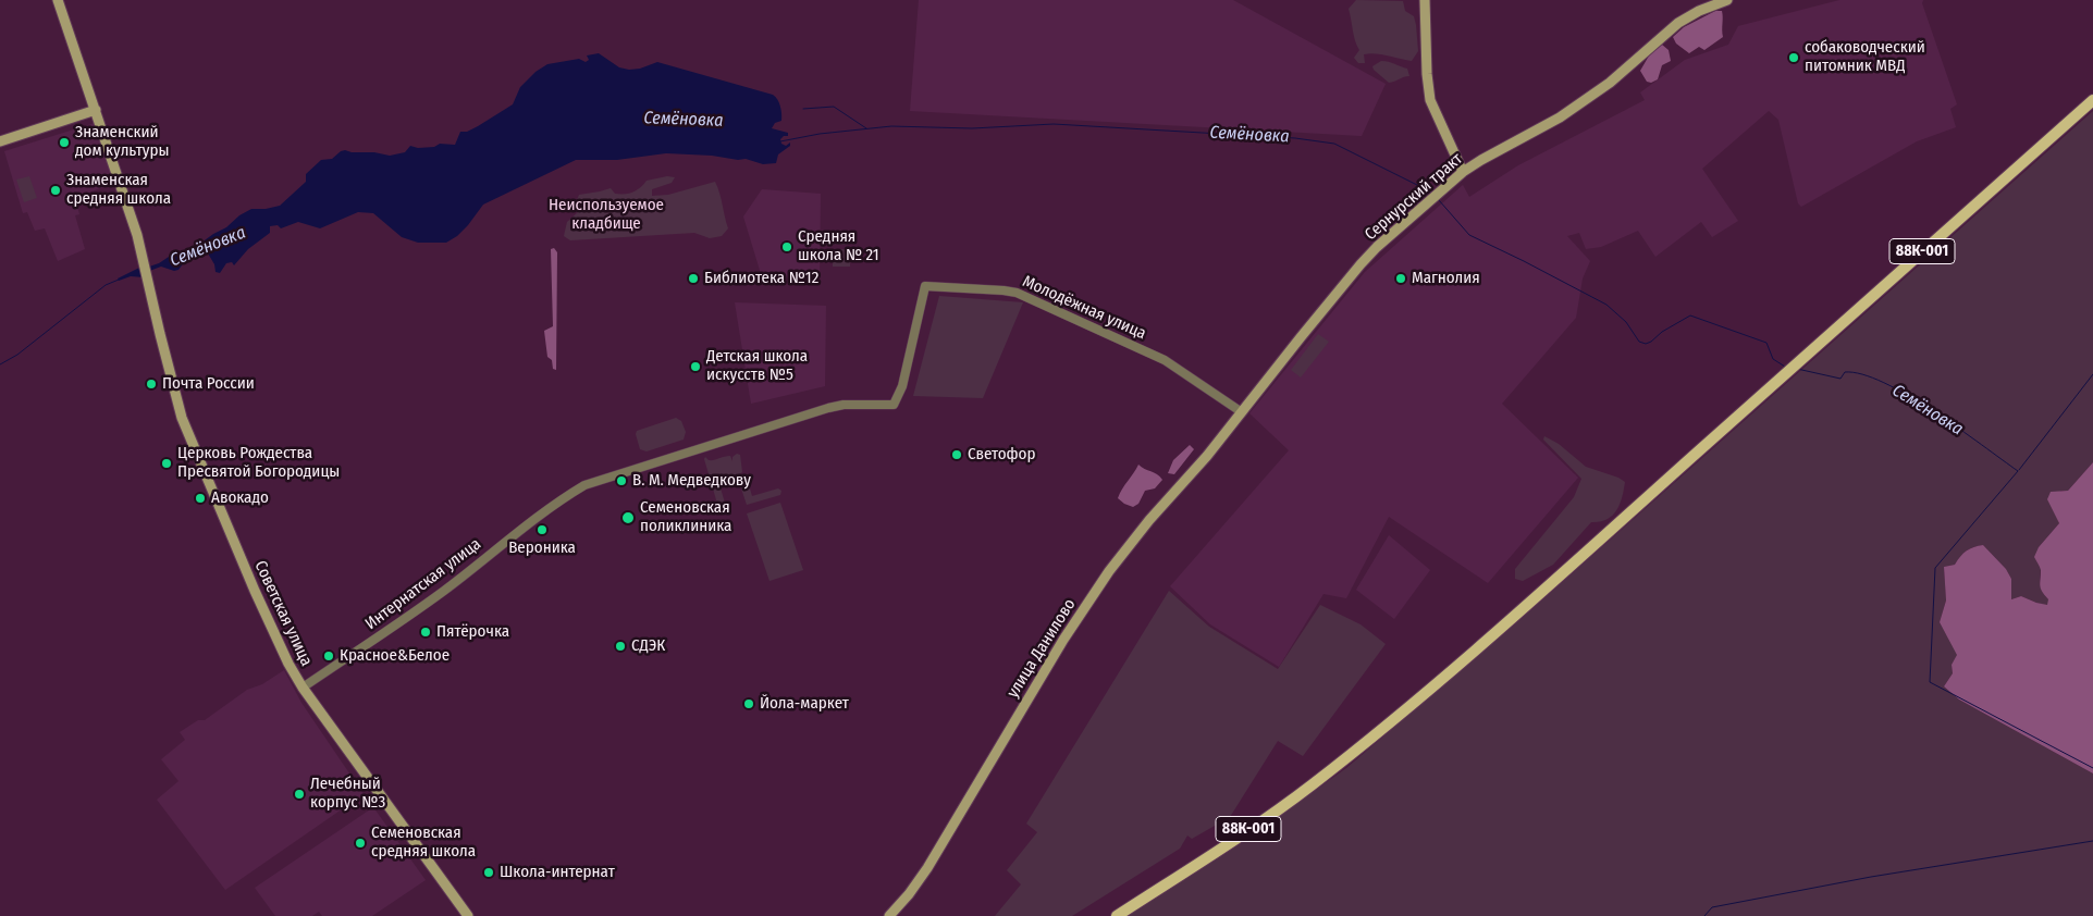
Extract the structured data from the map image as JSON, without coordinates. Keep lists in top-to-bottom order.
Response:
{
  "streets": {
    "main road": [
      "Сернурский тракт",
      "88К-001",
      "Советская улица",
      "улица Данилово"
    ],
    "street": ["Молодёжная улица", "Интернатская улица"]
  },
  "crossings": [
    ["Сернурский тракт", "Молодёжная улица"],
    ["Сернурский тракт", "улица Данилово"],
    ["Молодёжная улица", "Интернатская улица"],
    ["Молодёжная улица", "улица Данилово"],
    ["Интернатская улица", "Советская улица"]
  ],
  "water": ["Семёновка"],
  "parks": ["Неиспользуемое кладбище"],
  "places": [
    "собаководческий питомник МВД",
    "Знаменский дом культуры",
    "Знаменская средняя школа",
    "Средняя школа № 21",
    "Библиотека №12",
    "Магнолия",
    "Детская школа искусств №5",
    "Почта России",
    "Светофор",
    "Церковь Рождества Пресвятой Богородицы",
    "В. М. Медведкову",
    "Авокадо",
    "Семеновская поликлиника",
    "Вероника",
    "Пятёрочка",
    "СДЭК",
    "Красное&Белое",
    "Йола-маркет",
    "Лечебный корпус №3",
    "Семеновская средняя школа",
    "Школа-интернат"
  ]
}
